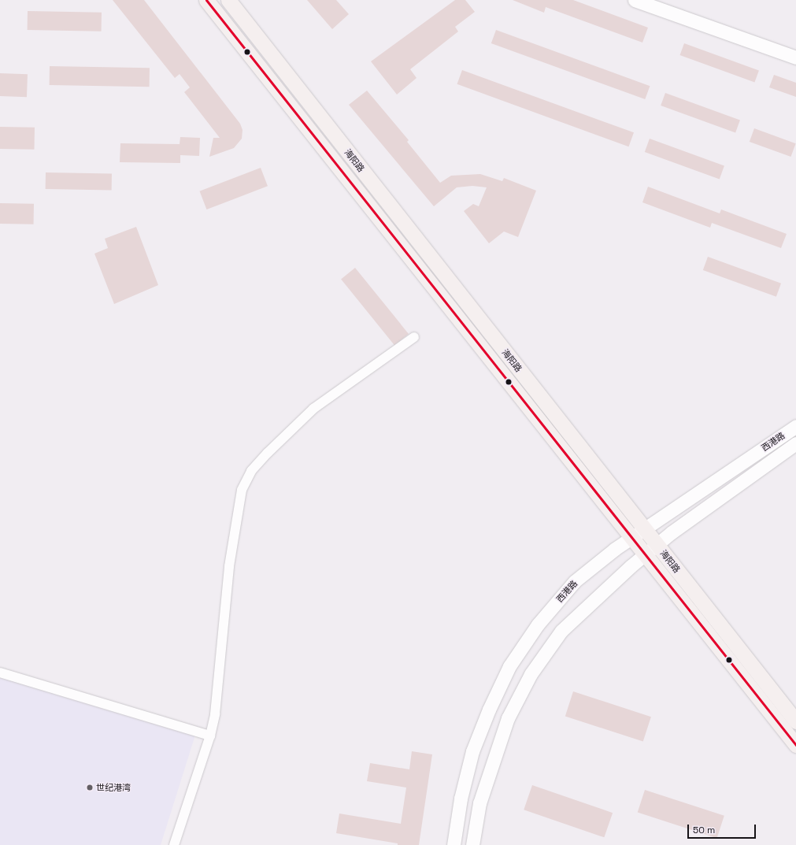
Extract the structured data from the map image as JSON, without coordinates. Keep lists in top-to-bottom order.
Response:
{
  "streets": {
    "main road": ["海阳路", "西港路"]
  },
  "crossings": [
    ["海阳路", "西港路"]
  ],
  "places": ["世纪港湾"],
  "scale_bar": "50 m"
}
